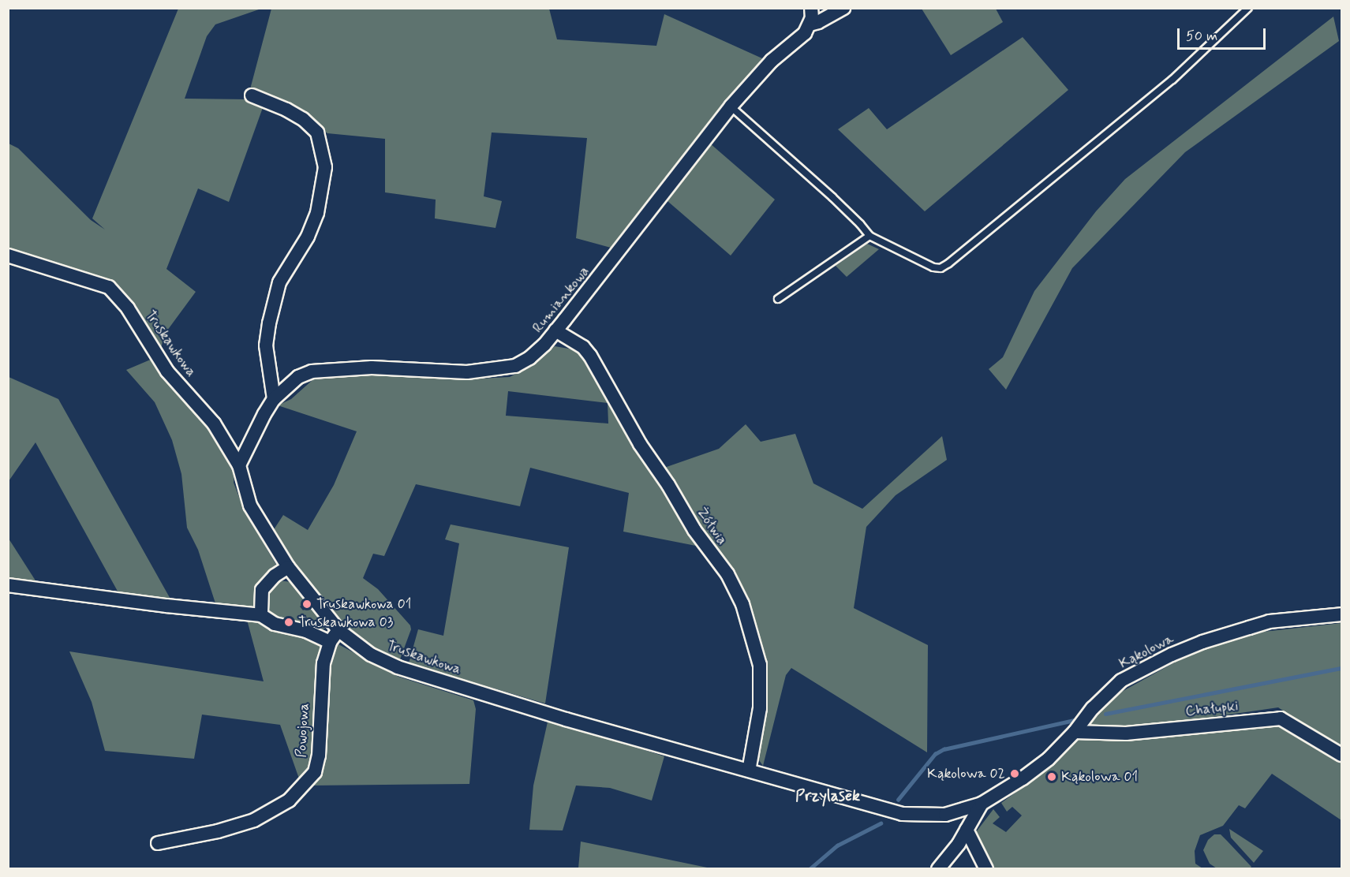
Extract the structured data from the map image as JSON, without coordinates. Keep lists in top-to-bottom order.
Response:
{
  "streets": {
    "street": [
      "Rumiankowa",
      "Truskawkowa",
      "Żółwia",
      "Kąkolowa",
      "Chałupki",
      "Powojowa"
    ]
  },
  "crossings": [
    ["Rumiankowa", "Truskawkowa"],
    ["Rumiankowa", "Żółwia"],
    ["Truskawkowa", "Żółwia"],
    ["Truskawkowa", "Kąkolowa"],
    ["Truskawkowa", "Powojowa"],
    ["Kąkolowa", "Chałupki"]
  ],
  "districts": ["Przylasek"],
  "places": [
    "Truskawkowa 01",
    "Truskawkowa 03",
    "Kąkolowa 02",
    "Kąkolowa 01"
  ],
  "scale_bar": "50 m"
}
